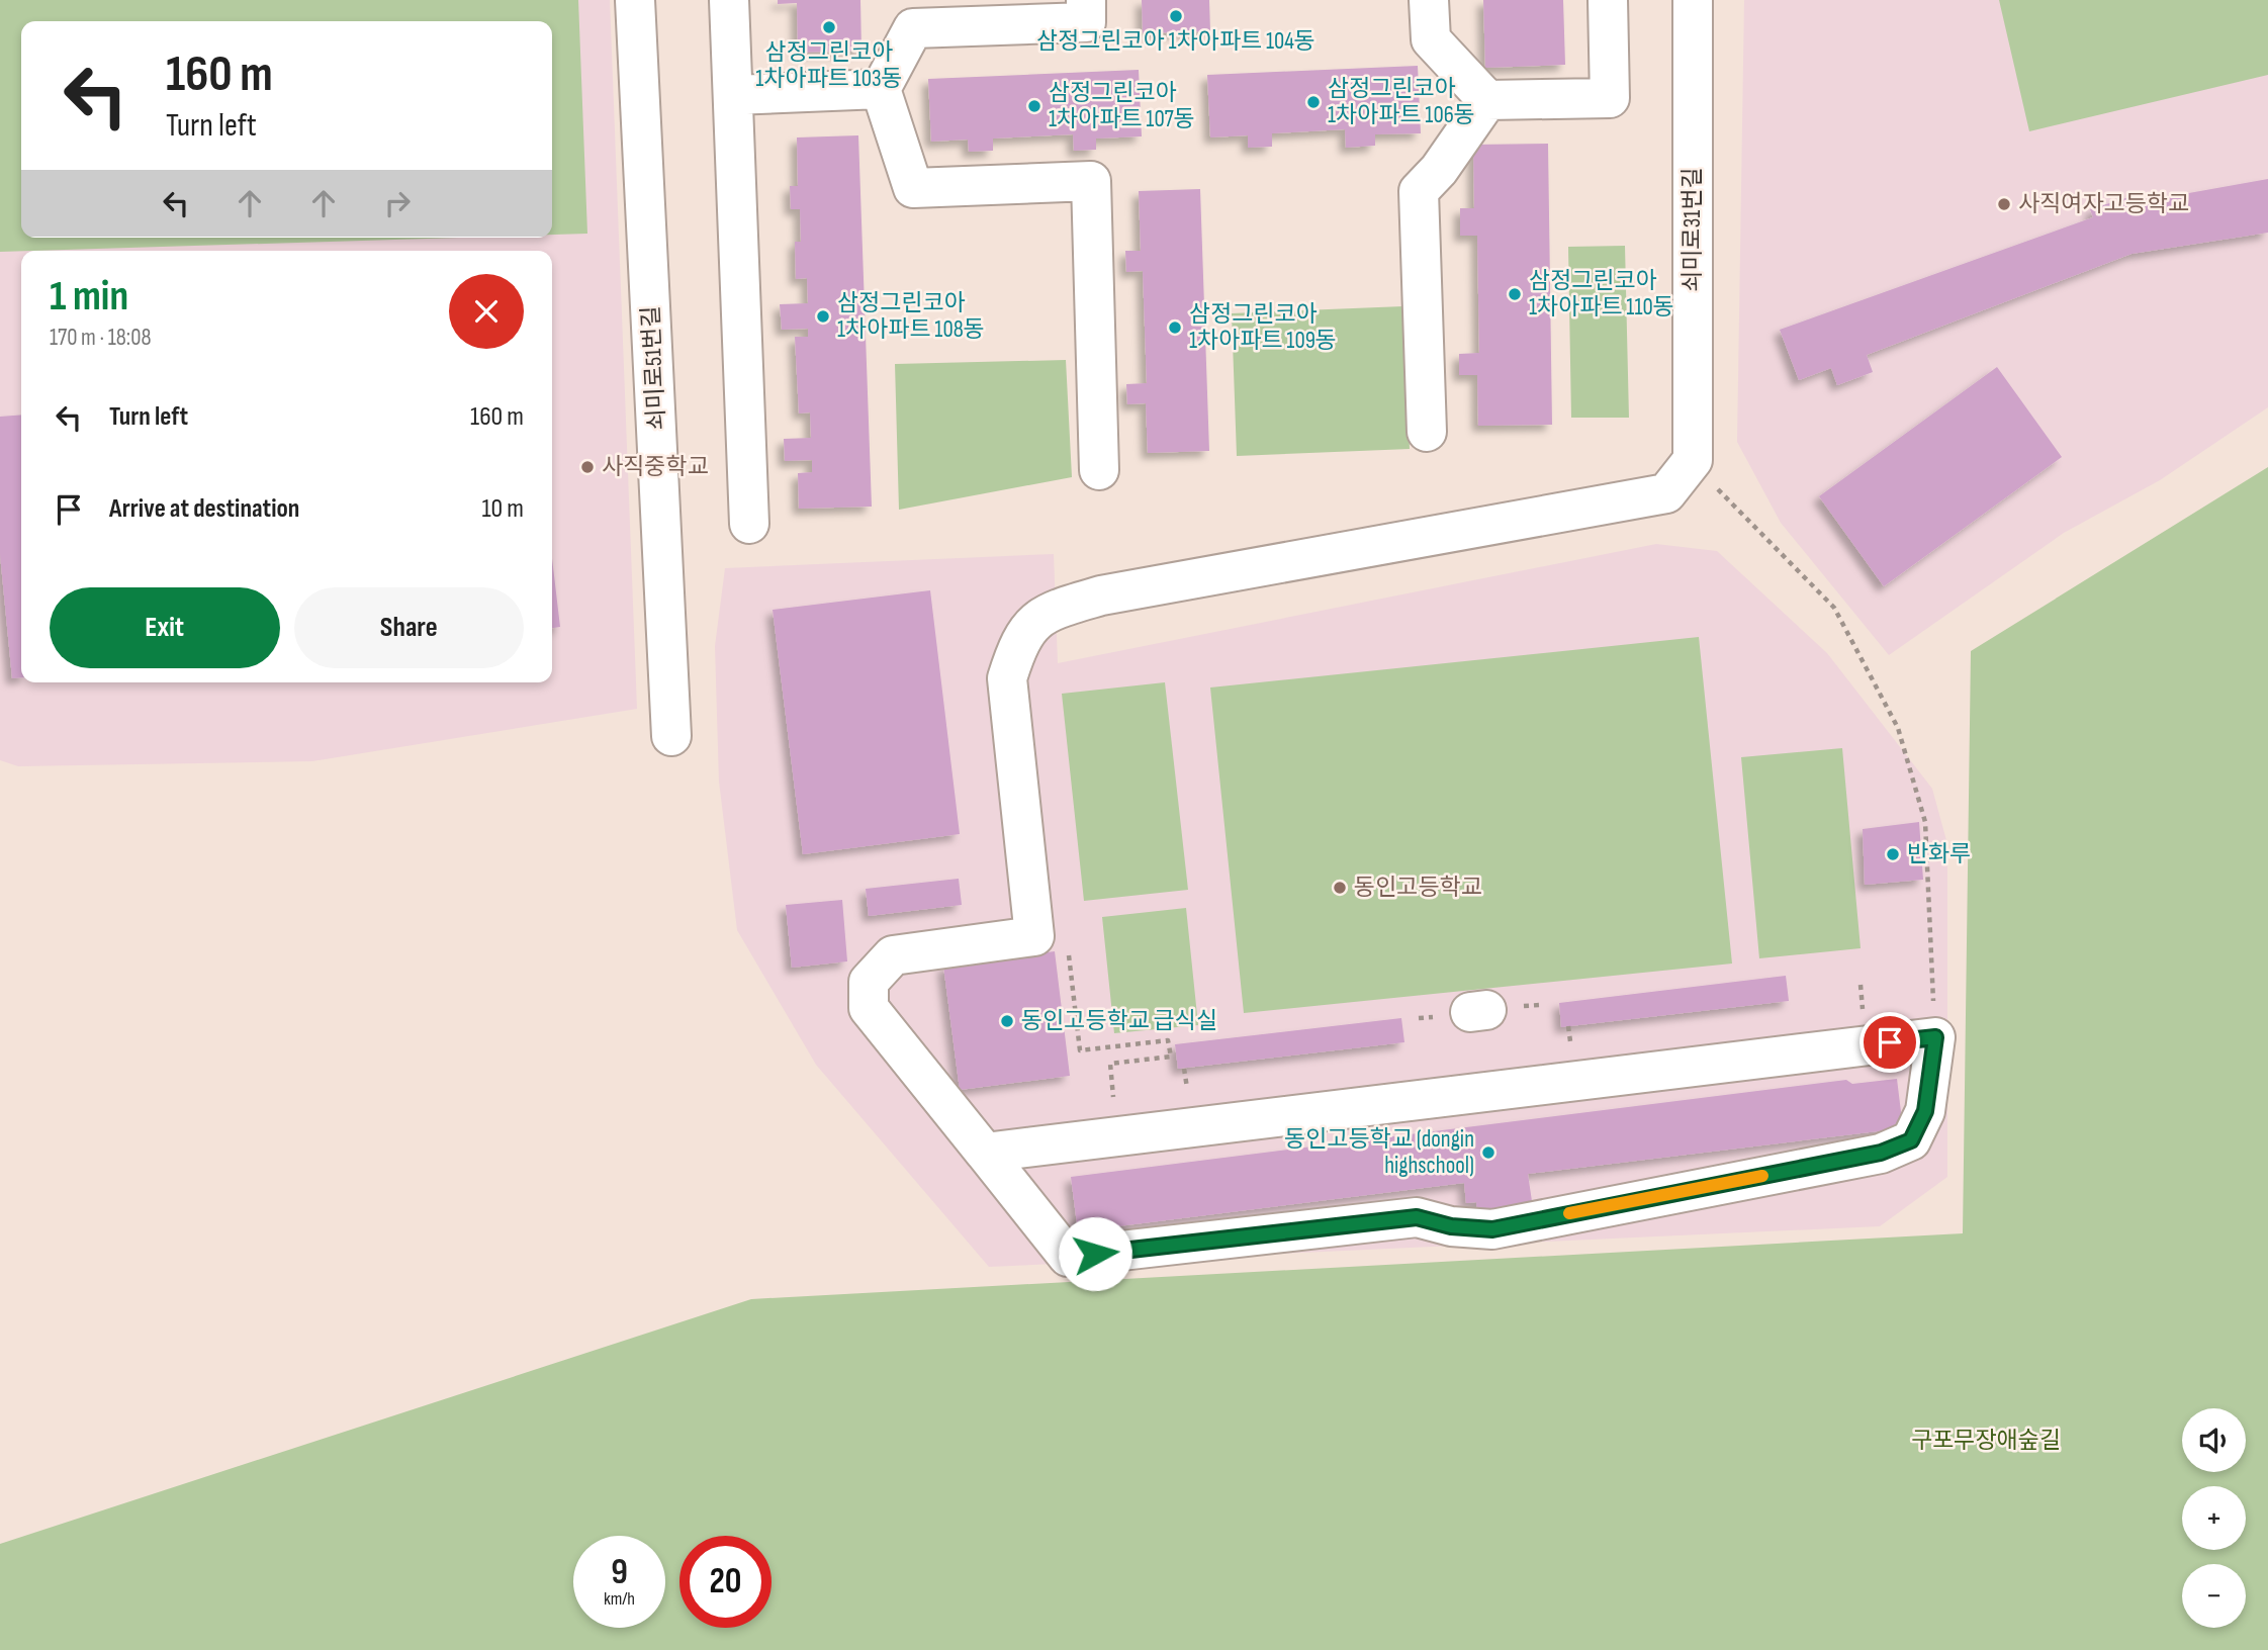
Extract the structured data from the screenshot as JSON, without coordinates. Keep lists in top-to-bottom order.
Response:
{
  "streets": {
    "street": ["쇠미로31번길", "쇠미로51번길"]
  },
  "parks": ["구포무장애숲길"],
  "places": [
    "삼정그린코아 1차아파트 104동",
    "삼정그린코아 1차아파트 103동",
    "삼정그린코아 1차아파트 106동",
    "삼정그린코아 1차아파트 107동",
    "사직여자고등학교",
    "삼정그린코아 1차아파트 110동",
    "삼정그린코아 1차아파트 108동",
    "삼정그린코아 1차아파트 109동",
    "사직중학교",
    "반화루",
    "동인고등학교",
    "동인고등학교 급식실",
    "동인고등학교 (dongin highschool)"
  ],
  "page": {
    "turn": ["160 m", "Turn left"],
    "heading": ["1 min", "170 m · 18:08"],
    "list": [
      {
        "name": "Turn left",
        "value": "160 m"
      },
      {
        "name": "Arrive at destination",
        "value": "10 m"
      }
    ],
    "buttons": ["Exit", "Share"],
    "map_buttons": ["+", "−"],
    "speed": "9 km/h",
    "limit": "20"
  }
}
